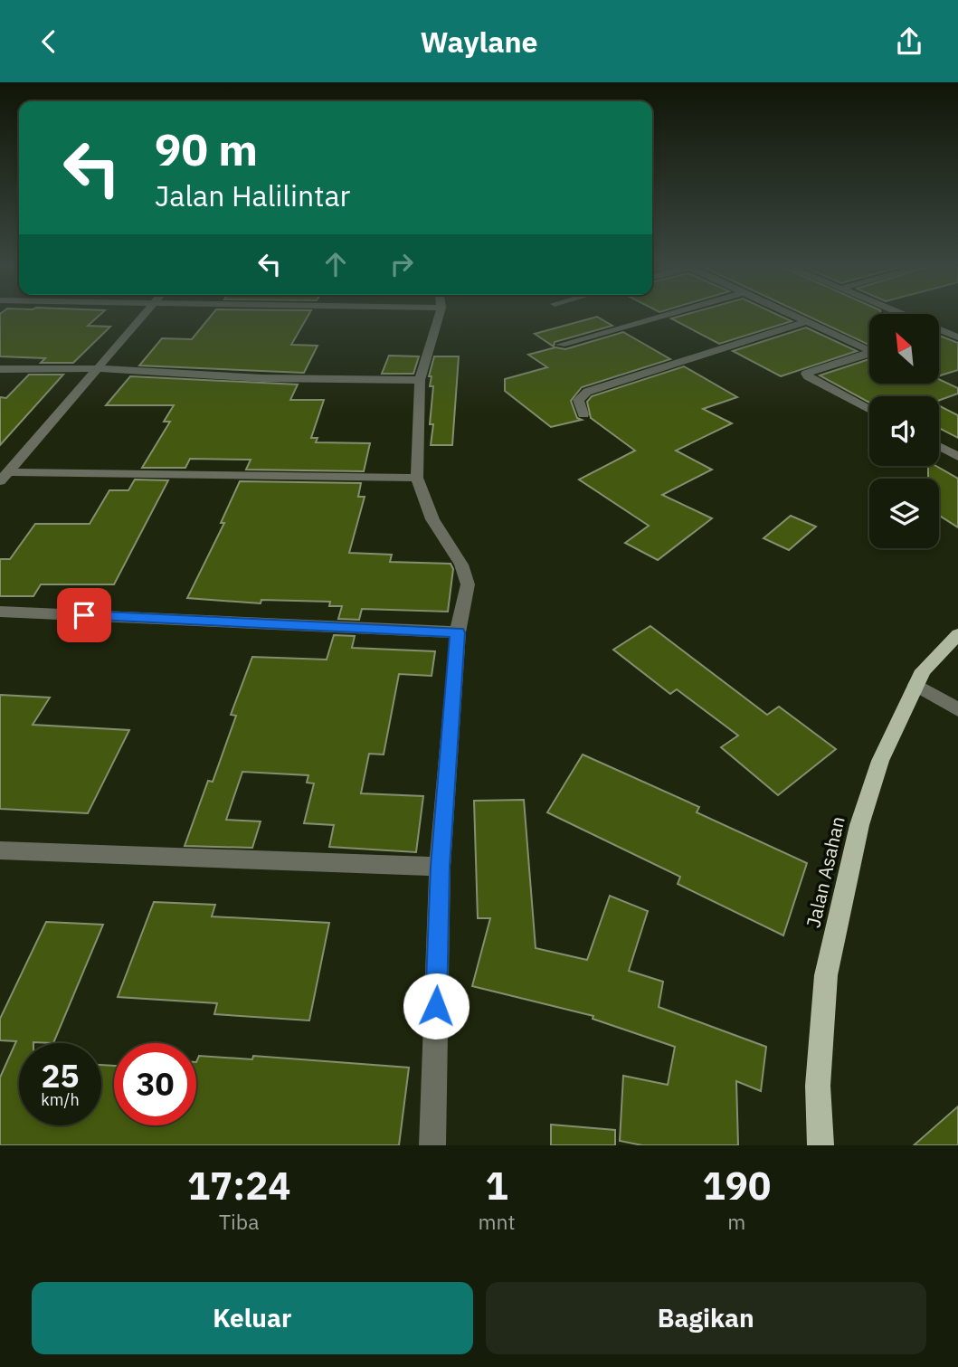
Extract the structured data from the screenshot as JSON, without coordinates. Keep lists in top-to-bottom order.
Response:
{
  "streets": {
    "main road": ["Jalan Asahan"]
  },
  "north": "top left",
  "page": {
    "header": "Waylane",
    "turn": ["90 m", "Jalan Halilintar"],
    "speed": "25 km/h",
    "limit": "30",
    "eta": [
      "17:24",
      "Tiba",
      "1",
      "mnt",
      "190",
      "m"
    ],
    "buttons": ["Keluar", "Bagikan"]
  }
}
